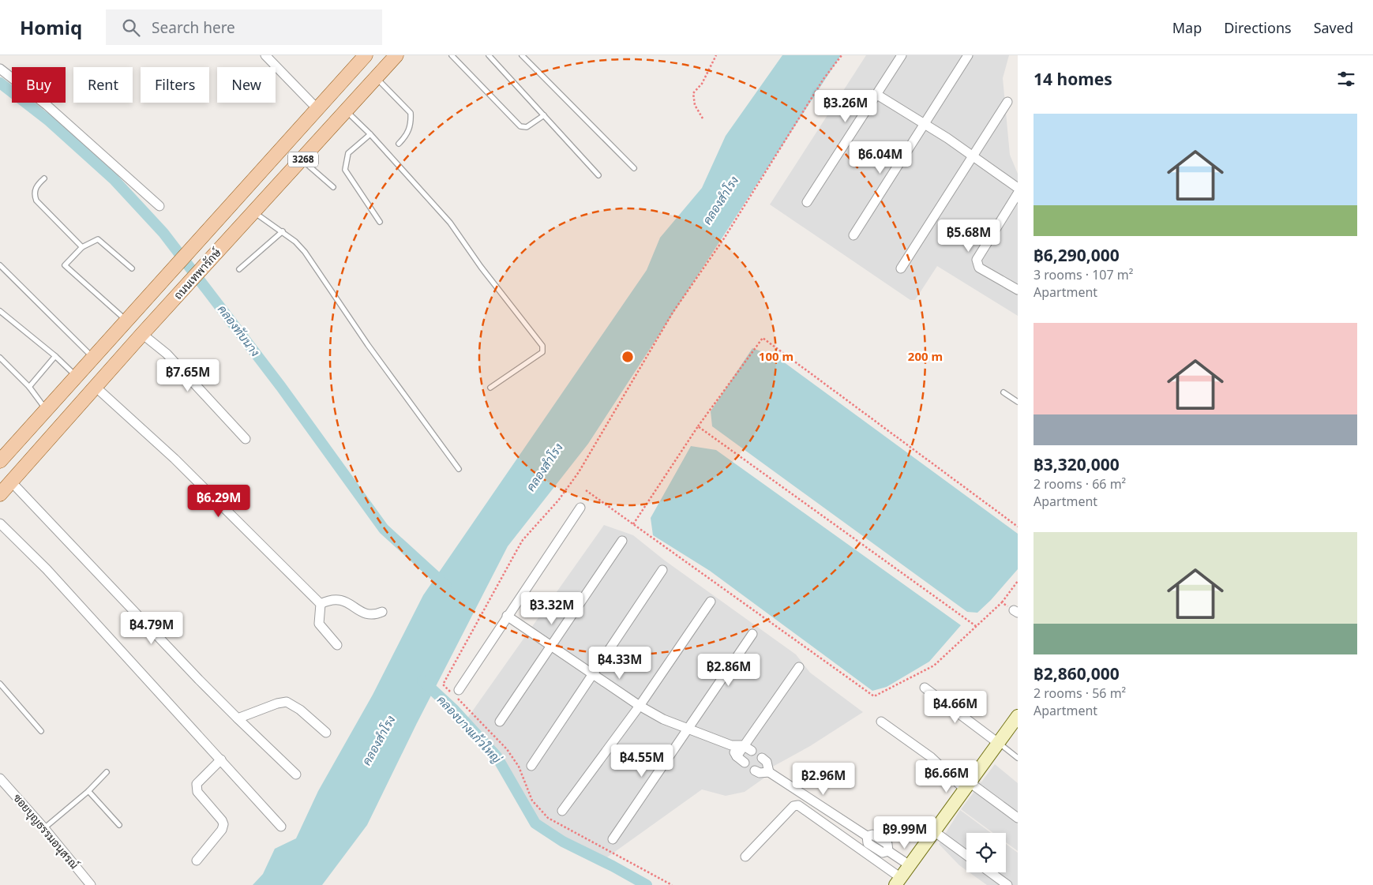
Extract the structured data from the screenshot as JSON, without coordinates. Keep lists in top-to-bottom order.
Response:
{
  "streets": {
    "main road": ["3268", "ถนนเทพารักษ์"],
    "street": ["ซอยบุญธรรมอนุสรณ์"]
  },
  "water": ["คลองสำโรง", "คลองทับนาง", "คลองบางแก้วใหญ่"],
  "page": {
    "header": "Homiq",
    "search": "Search here",
    "nav": ["Map", "Directions", "Saved"],
    "heading": "14 homes",
    "chip": [
      "Buy",
      "Rent",
      "Filters",
      "New"
    ],
    "price": [
      "฿3.26M",
      "฿6.04M",
      "฿5.68M",
      "฿7.65M",
      "฿6.29M",
      "฿3.32M",
      "฿4.79M",
      "฿4.33M",
      "฿2.86M",
      "฿4.66M",
      "฿4.55M",
      "฿6.66M",
      "฿2.96M",
      "฿9.99M"
    ],
    "list": [
      {
        "name": "฿6,290,000",
        "note": "3 rooms · 107 m² · Apartment"
      },
      {
        "name": "฿3,320,000",
        "note": "2 rooms · 66 m² · Apartment"
      },
      {
        "name": "฿2,860,000",
        "note": "2 rooms · 56 m² · Apartment"
      }
    ]
  },
  "rings": ["100 m", "200 m"]
}
